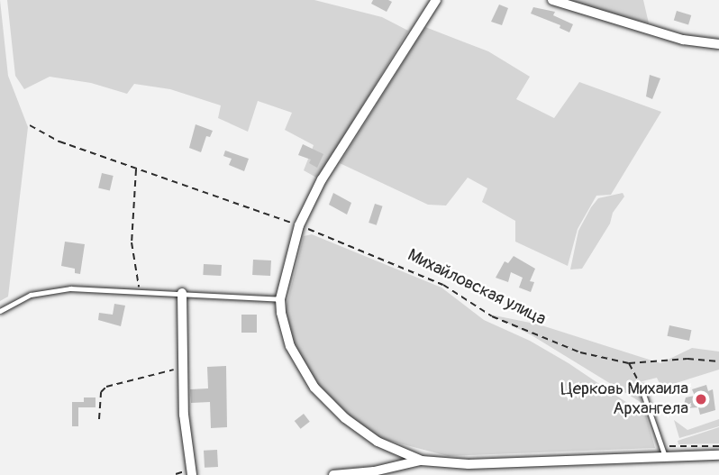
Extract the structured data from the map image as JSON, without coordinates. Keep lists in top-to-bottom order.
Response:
{
  "streets": {
    "path": ["Михайловская улица"]
  },
  "places": ["Церковь Михаила Архангела"]
}
